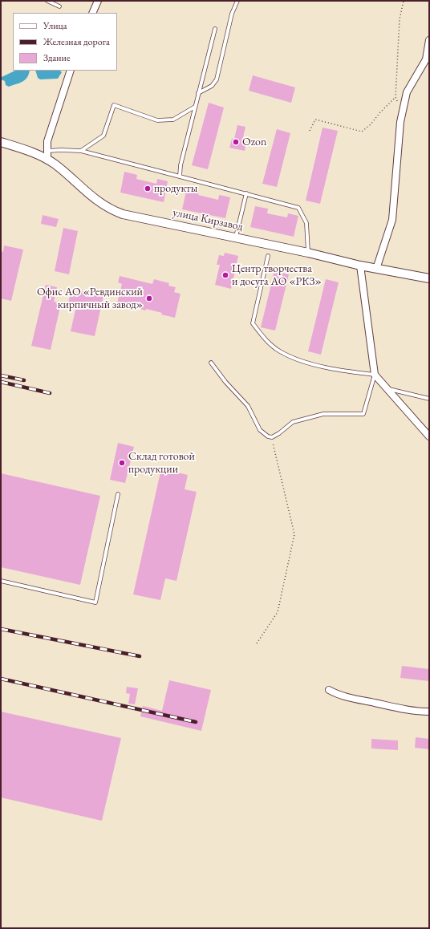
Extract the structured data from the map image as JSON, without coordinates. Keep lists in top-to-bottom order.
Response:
{
  "streets": {
    "street": ["улица Кирзавод"]
  },
  "places": [
    "Ozon",
    "продукты",
    "Центр творчества и досуга АО «РКЗ»",
    "Офис АО «Ревдинский кирпичный завод»",
    "Склад готовой продукции"
  ],
  "legend": ["Улица", "Железная дорога", "Здание"]
}
